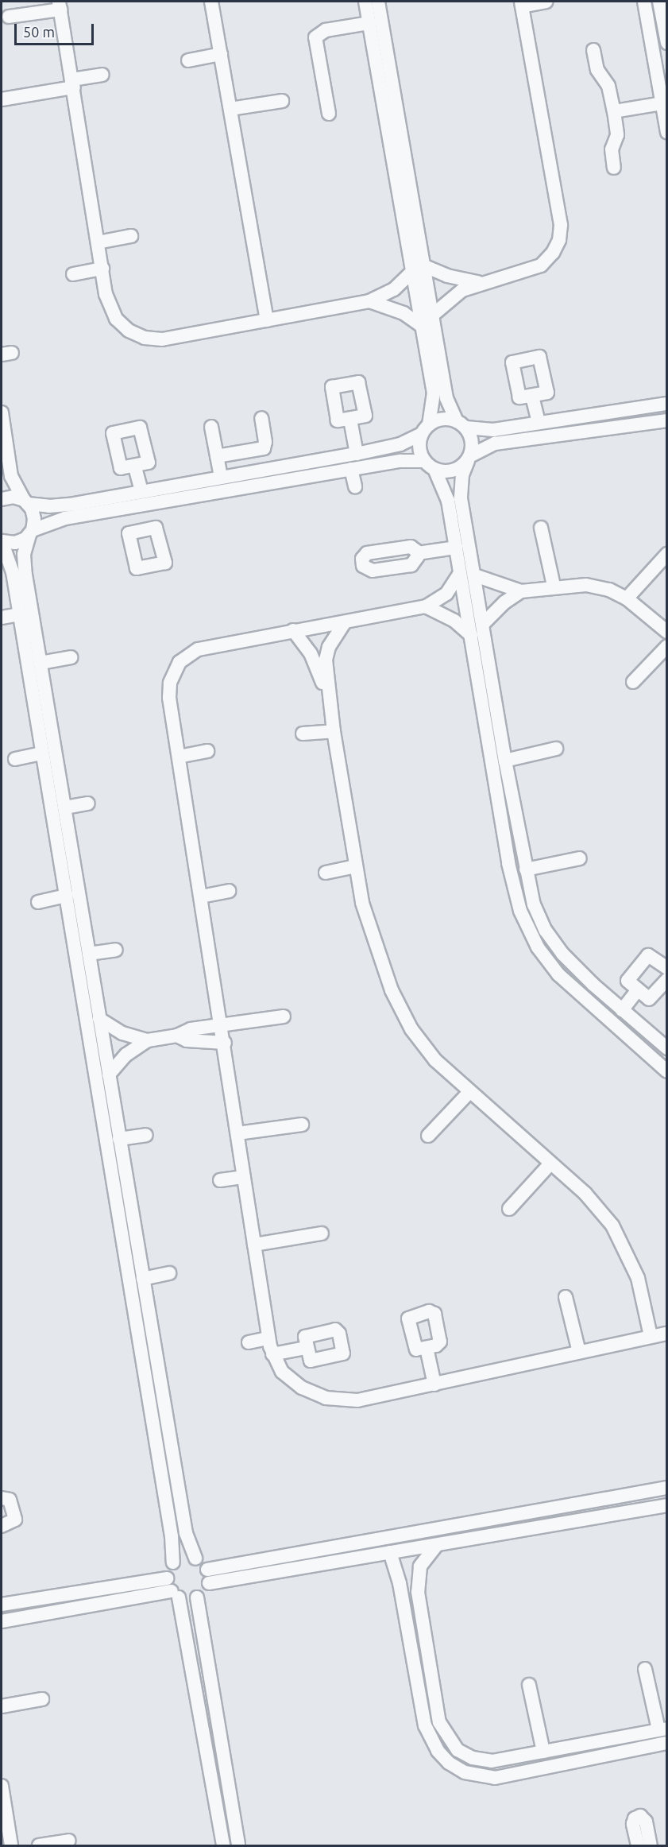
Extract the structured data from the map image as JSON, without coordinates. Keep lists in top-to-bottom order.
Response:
{
  "scale_bar": "50 m"
}
